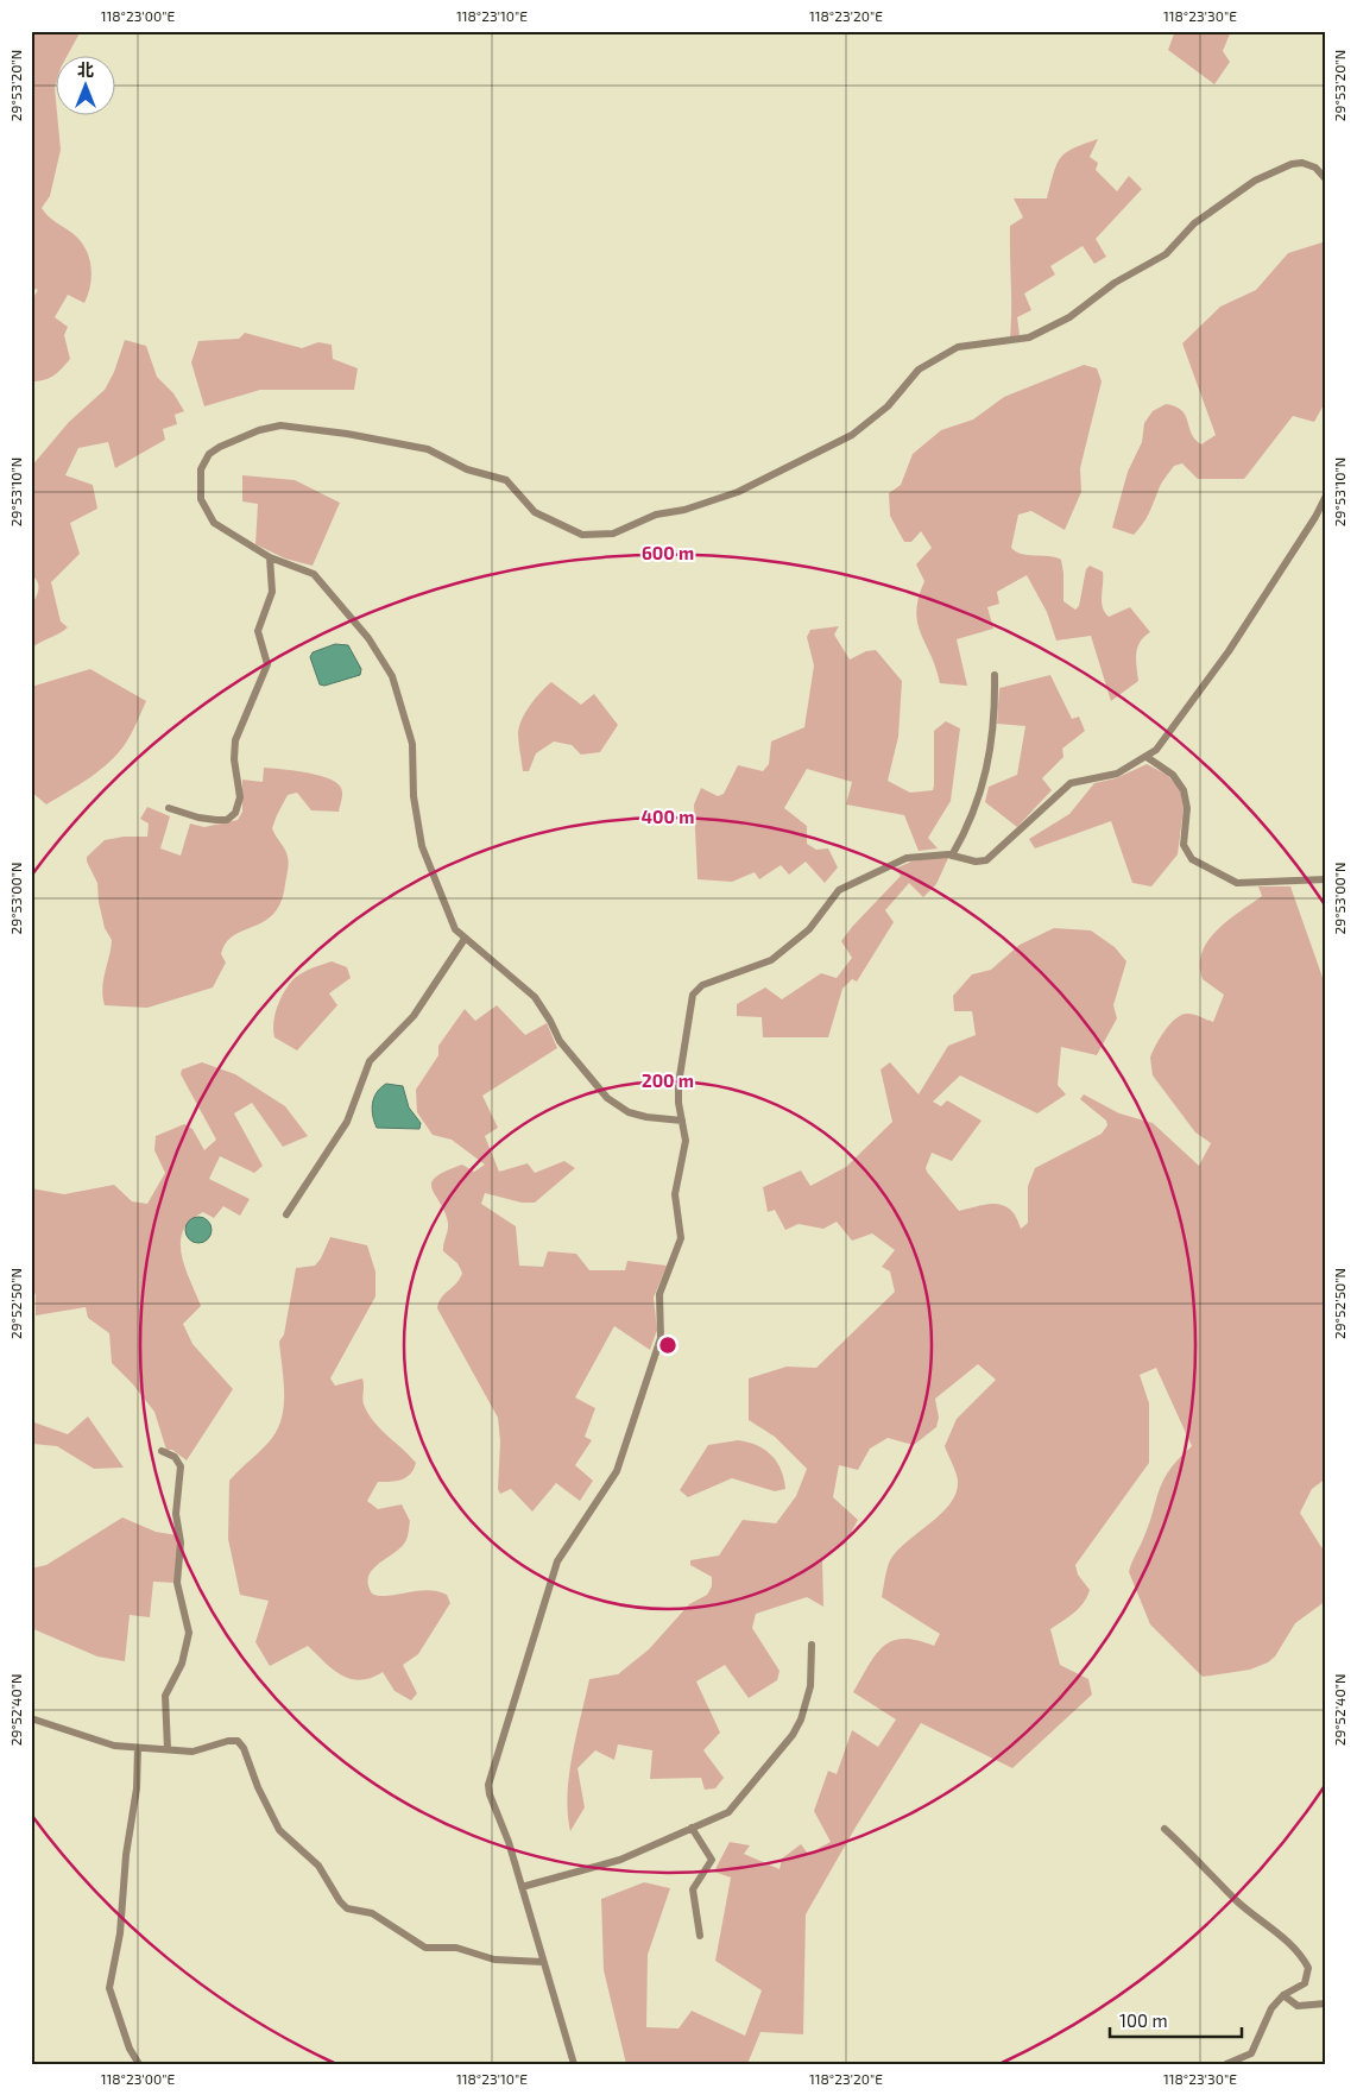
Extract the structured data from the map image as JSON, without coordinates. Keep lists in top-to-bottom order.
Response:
{
  "scale_bar": "100 m",
  "north": "top",
  "coordinates": [
    "118°23'00\"E",
    "118°23'10\"E",
    "118°23'20\"E",
    "118°23'30\"E",
    "29°53'20\"N",
    "29°53'10\"N",
    "29°53'00\"N",
    "29°52'50\"N",
    "29°52'40\"N"
  ],
  "rings": ["600 m", "400 m", "200 m"]
}
